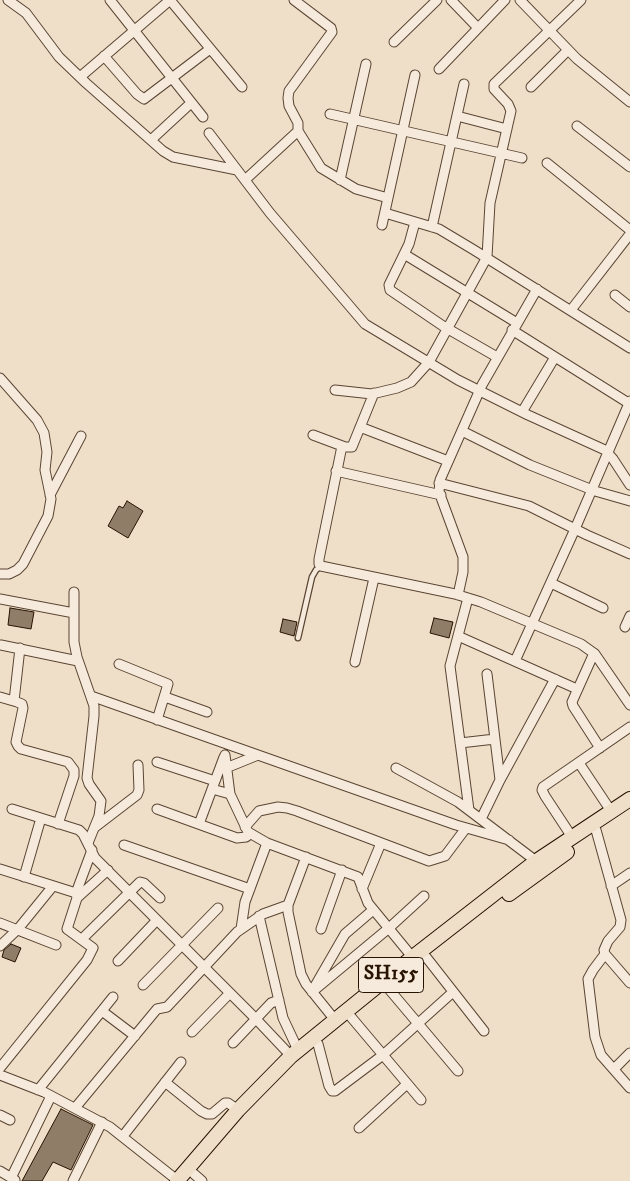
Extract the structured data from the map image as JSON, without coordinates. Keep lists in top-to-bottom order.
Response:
{
  "streets": {
    "main road": ["SH155"]
  }
}
